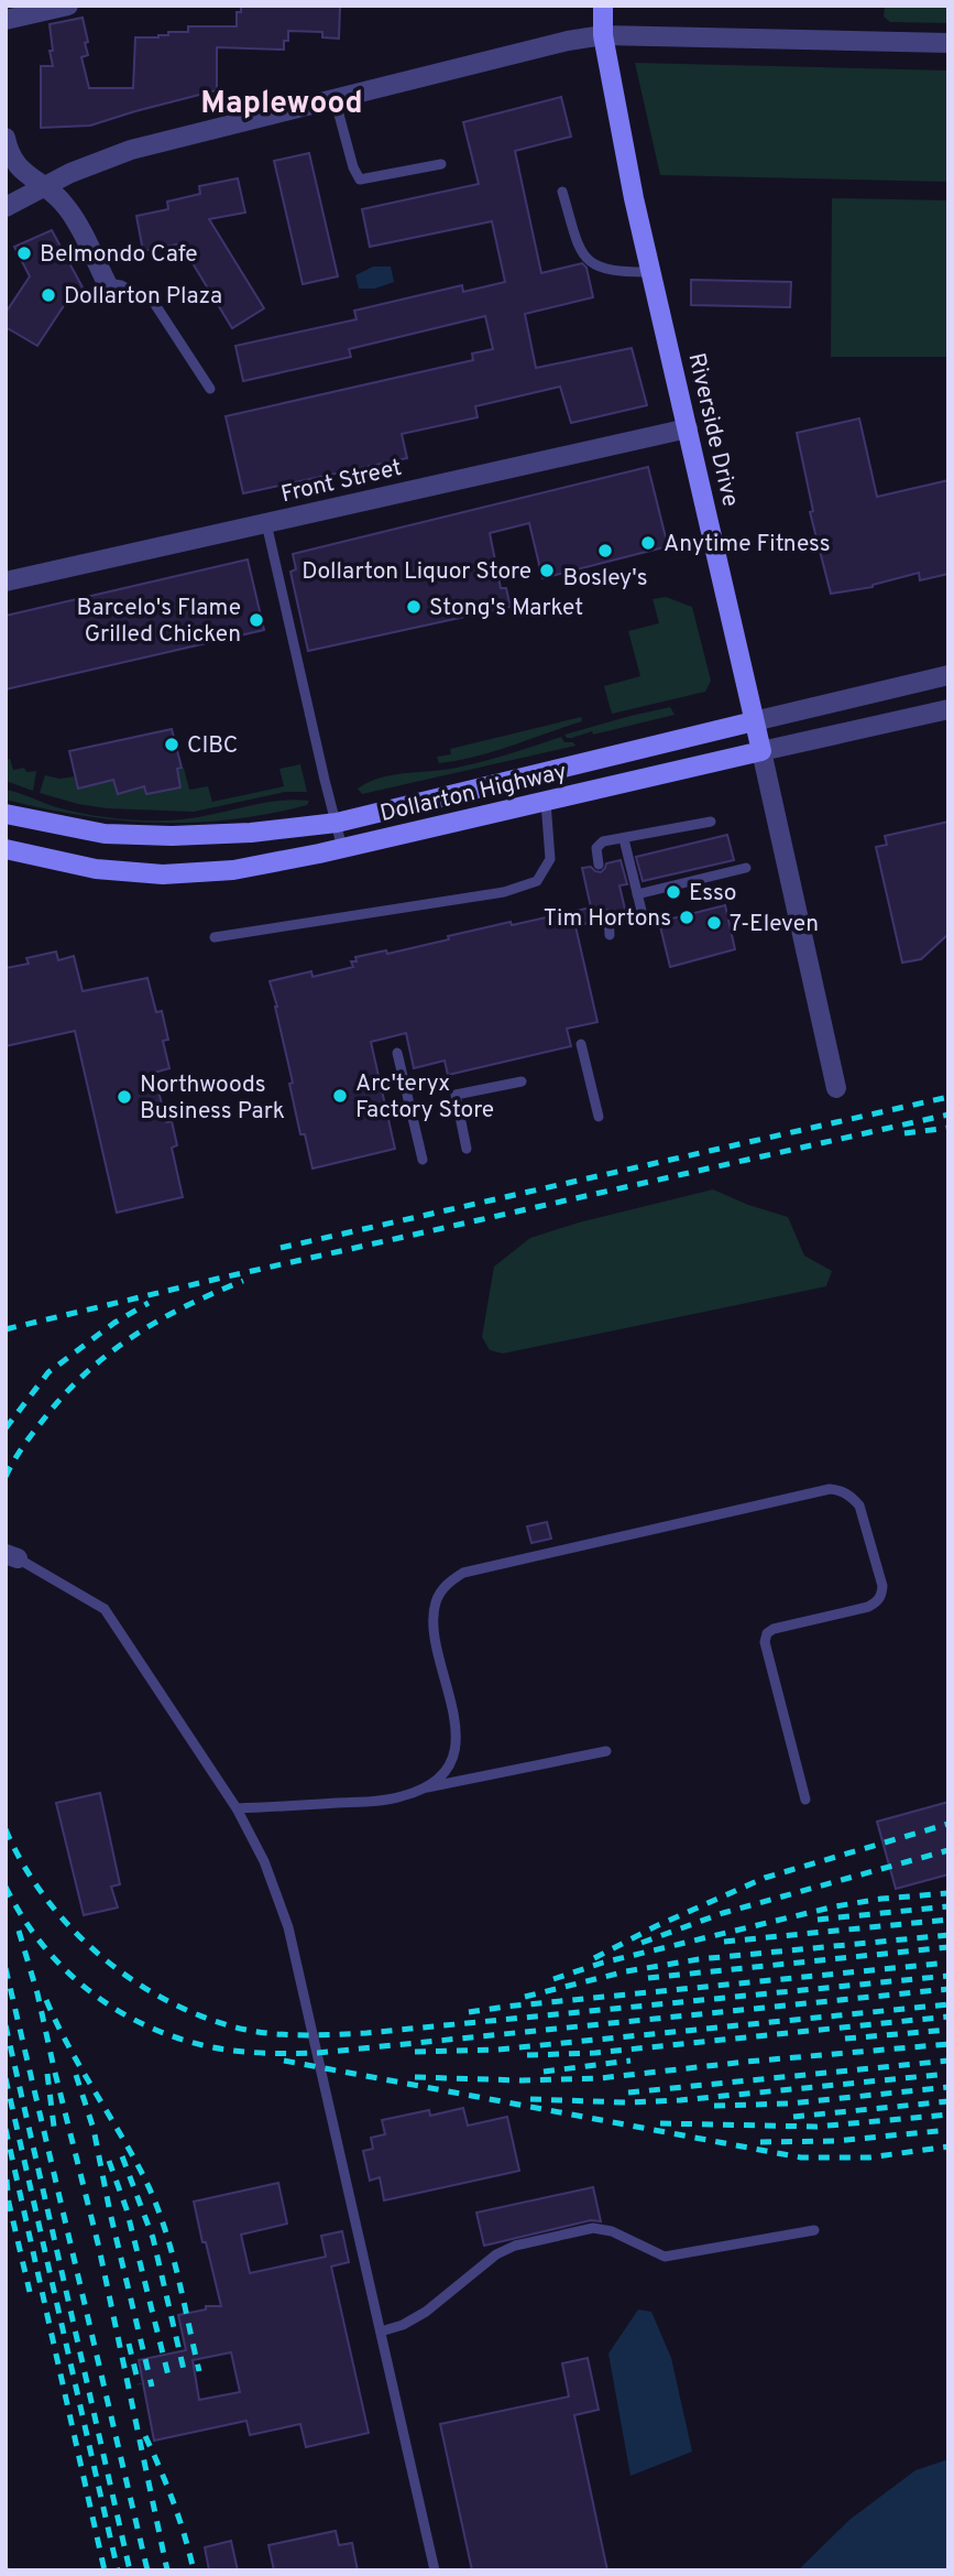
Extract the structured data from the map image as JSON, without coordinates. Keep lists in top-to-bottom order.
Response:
{
  "streets": {
    "main road": ["Riverside Drive", "Dollarton Highway"],
    "street": ["Front Street"]
  },
  "crossings": [
    ["Riverside Drive", "Front Street"],
    ["Riverside Drive", "Dollarton Highway"]
  ],
  "districts": ["Maplewood"],
  "places": [
    "Belmondo Cafe",
    "Dollarton Plaza",
    "Anytime Fitness",
    "Bosley's",
    "Dollarton Liquor Store",
    "Stong's Market",
    "Barcelo's Flame Grilled Chicken",
    "CIBC",
    "Esso",
    "Tim Hortons",
    "7-Eleven",
    "Arc'teryx Factory Store",
    "Northwoods Business Park"
  ]
}
